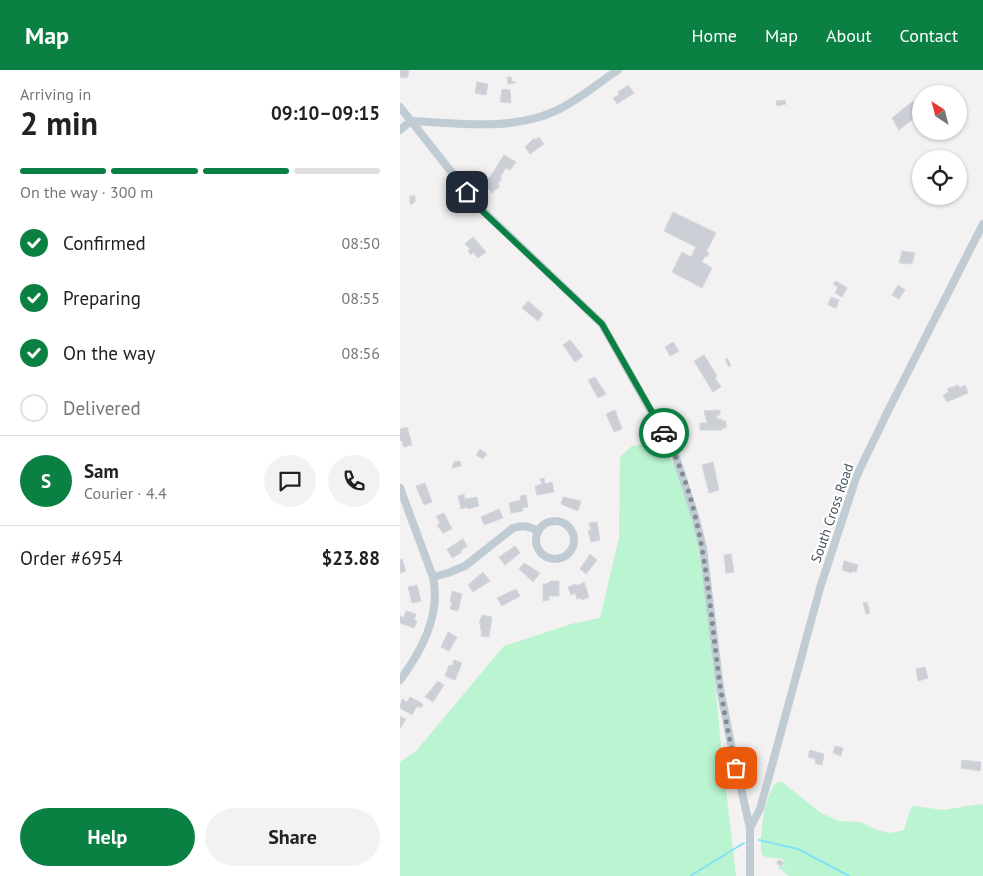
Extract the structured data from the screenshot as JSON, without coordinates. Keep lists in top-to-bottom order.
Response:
{
  "streets": {
    "street": ["South Cross Road"]
  },
  "north": "top left",
  "page": {
    "header": "Map",
    "nav": [
      "Home",
      "Map",
      "About",
      "Contact"
    ],
    "heading": ["2 min", "Arriving in", "09:10–09:15"],
    "panel": [
      "Sam",
      "Courier · 4.4",
      "Order #6954",
      "$23.88"
    ],
    "bar": "On the way · 300 m",
    "list": [
      ["Confirmed", "08:50"],
      ["Preparing", "08:55"],
      ["On the way", "08:56"],
      "Delivered"
    ],
    "round": "S",
    "buttons": ["Help", "Share"]
  }
}
